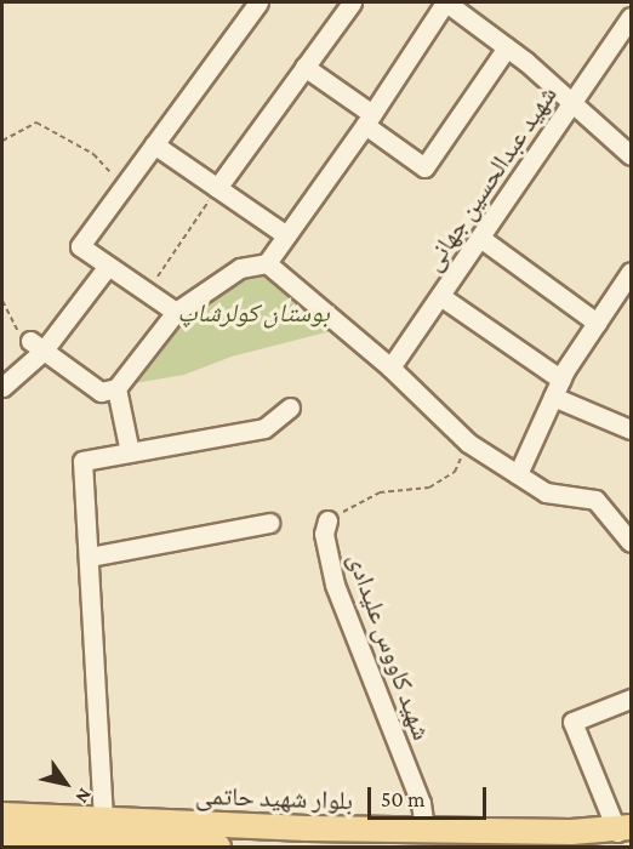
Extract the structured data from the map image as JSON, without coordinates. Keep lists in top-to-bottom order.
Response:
{
  "streets": {
    "main road": ["بلوار شهید حاتمی"],
    "street": ["شهید عبدالحسین جهانی", "شهید کاووس علیدادی"]
  },
  "crossings": [
    ["شهید کاووس علیدادی", "بلوار شهید حاتمی"]
  ],
  "parks": ["بوستان کولرشاپ"],
  "scale_bar": "50 m",
  "north": "bottom right"
}
